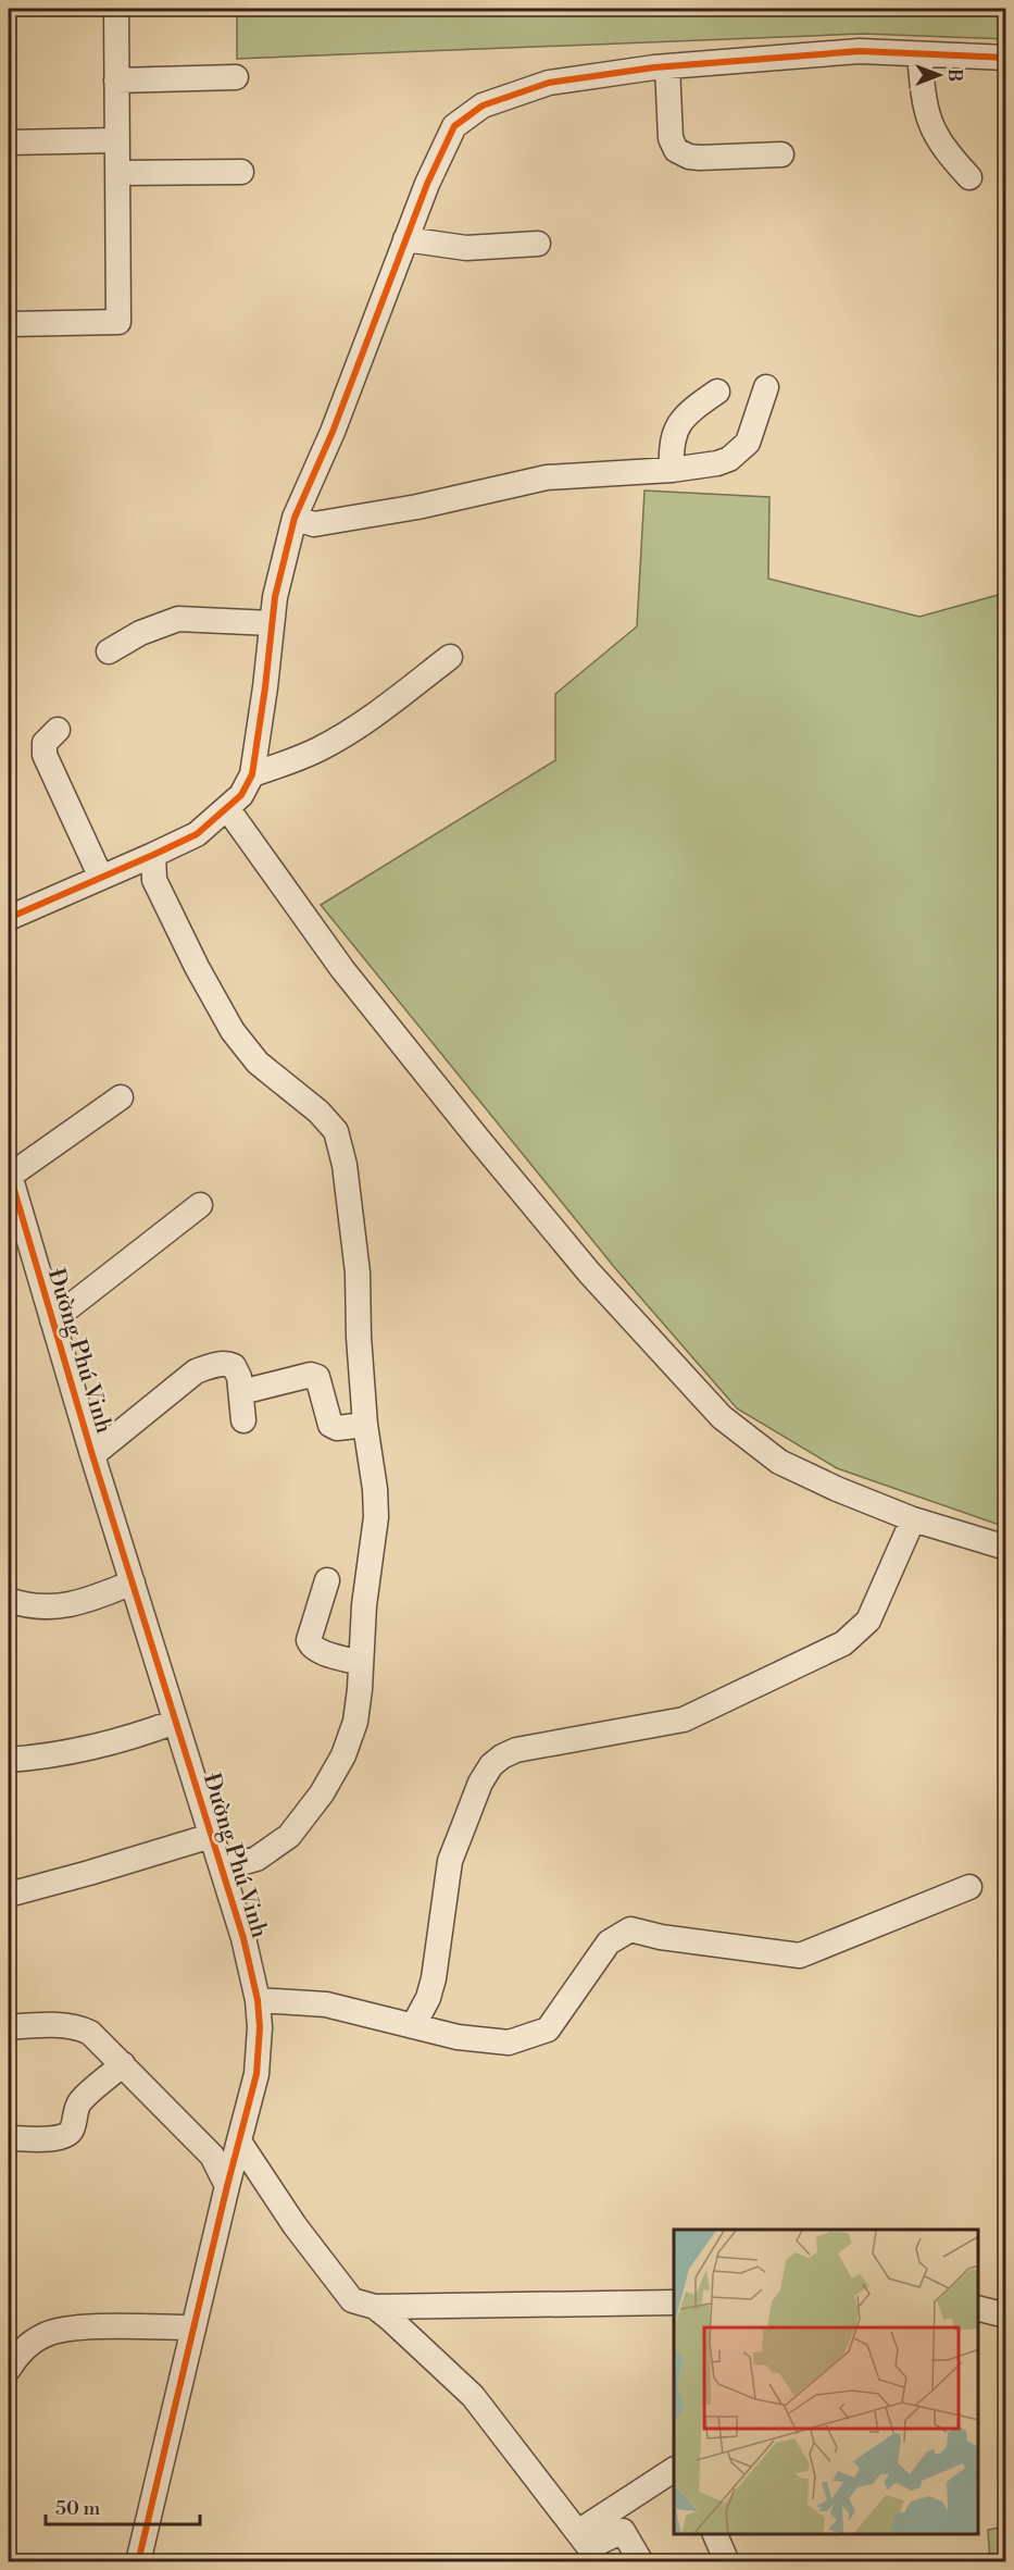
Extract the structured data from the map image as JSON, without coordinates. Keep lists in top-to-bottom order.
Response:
{
  "streets": {
    "street": ["Đường Phú Vinh"]
  },
  "scale_bar": "50 m",
  "north": "right"
}
